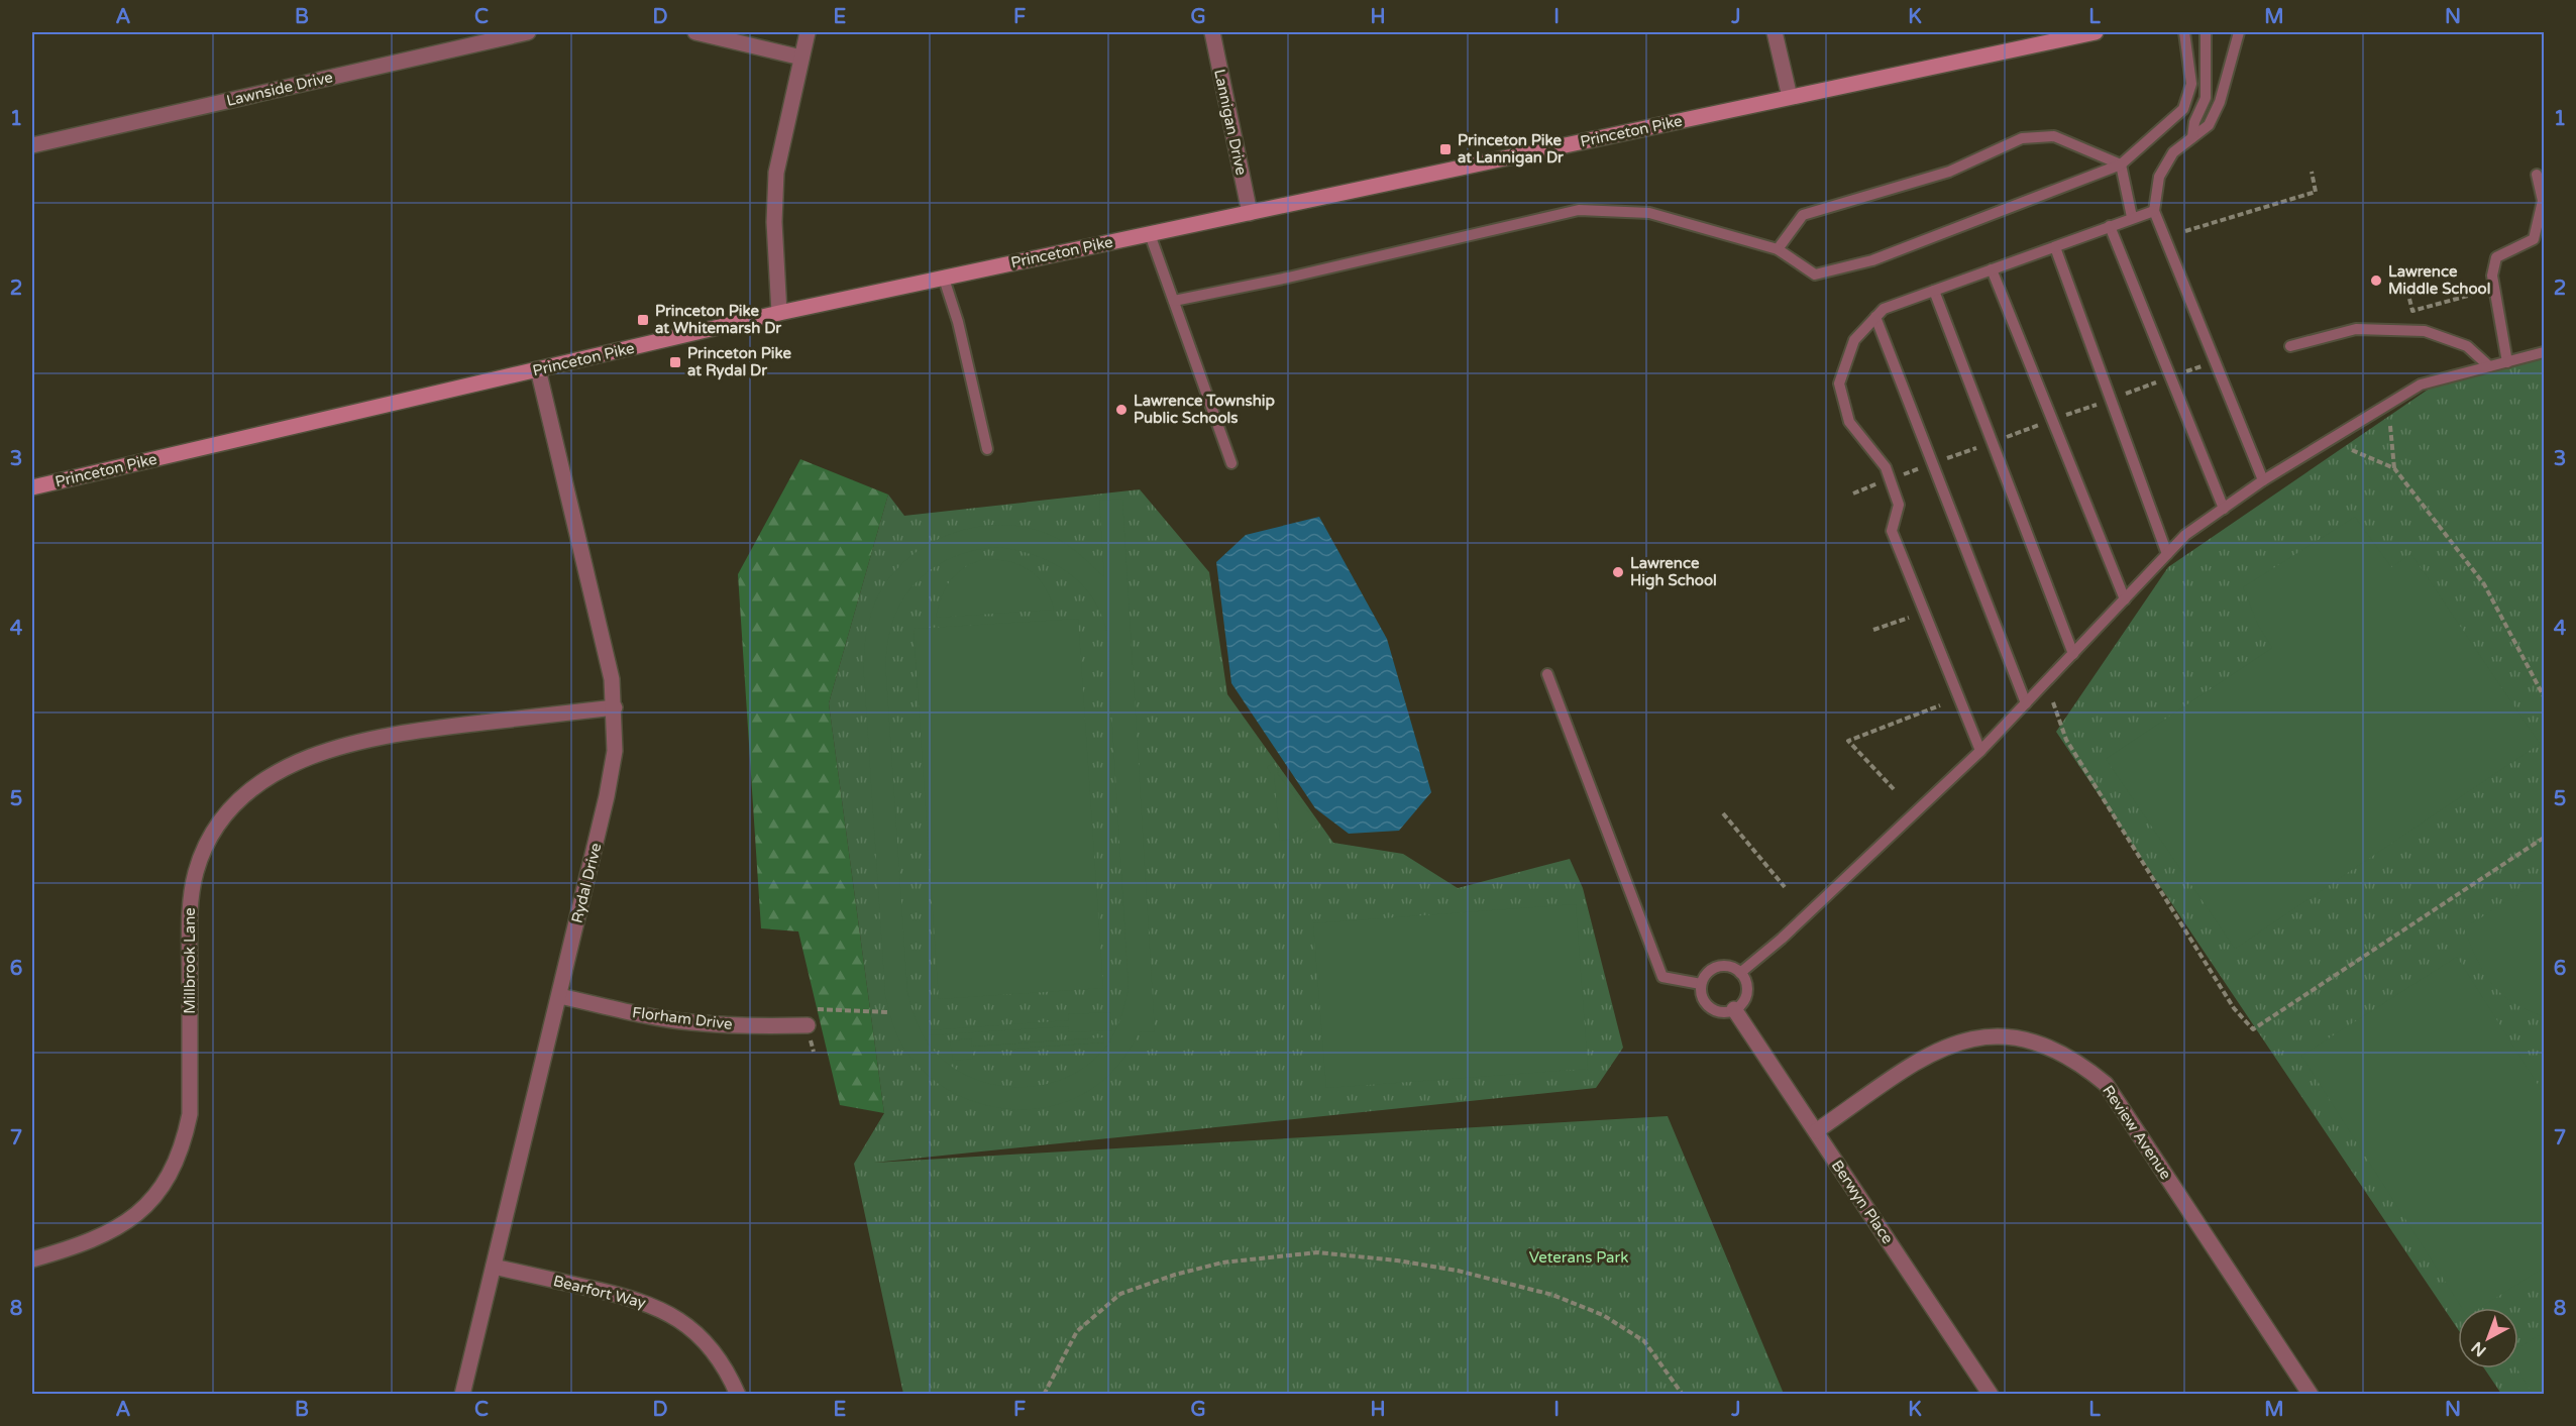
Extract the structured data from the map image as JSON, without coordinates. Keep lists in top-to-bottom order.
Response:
{
  "streets": {
    "main road": ["Princeton Pike"],
    "street": [
      "Lawnside Drive",
      "Lannigan Drive",
      "Rydal Drive",
      "Millbrook Lane",
      "Florham Drive",
      "Review Avenue",
      "Berwyn Place",
      "Bearfort Way"
    ]
  },
  "crossings": [
    ["Lannigan Drive", "Princeton Pike"],
    ["Princeton Pike", "Rydal Drive"],
    ["Rydal Drive", "Millbrook Lane"],
    ["Rydal Drive", "Florham Drive"],
    ["Rydal Drive", "Bearfort Way"],
    ["Review Avenue", "Berwyn Place"]
  ],
  "parks": ["Veterans Park"],
  "places": {
    "transit": ["Princeton Pike at Lannigan Dr", "Princeton Pike at Whitemarsh Dr", "Princeton Pike at Rydal Dr"],
    "other": ["Lawrence Middle School", "Lawrence Township Public Schools", "Lawrence High School"]
  },
  "north": "bottom left",
  "grid": {
    "columns": [
      "A",
      "B",
      "C",
      "D",
      "E",
      "F",
      "G",
      "H",
      "I",
      "J",
      "K",
      "L",
      "M",
      "N"
    ],
    "rows": [
      "1",
      "2",
      "3",
      "4",
      "5",
      "6",
      "7",
      "8"
    ]
  }
}
